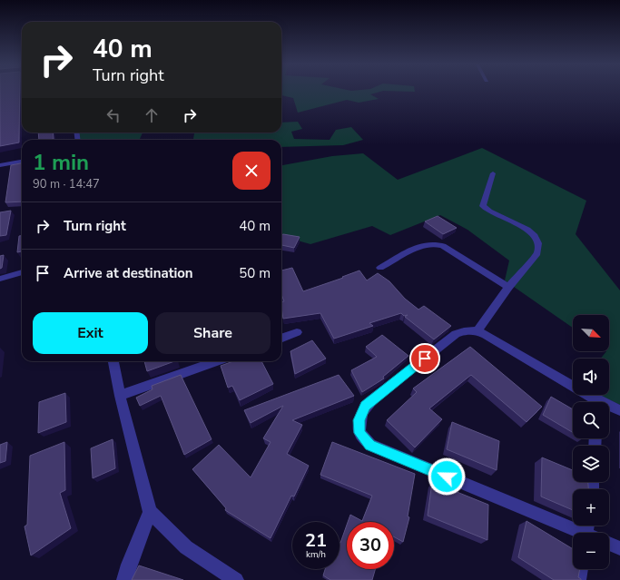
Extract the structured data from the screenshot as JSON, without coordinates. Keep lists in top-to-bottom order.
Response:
{
  "north": "bottom right",
  "page": {
    "turn": ["40 m", "Turn right"],
    "heading": ["1 min", "90 m · 14:47"],
    "list": [
      {
        "name": "Turn right",
        "value": "40 m"
      },
      {
        "name": "Arrive at destination",
        "value": "50 m"
      }
    ],
    "buttons": ["Exit", "Share"],
    "map_buttons": ["+", "−"],
    "speed": "21 km/h",
    "limit": "30"
  }
}
